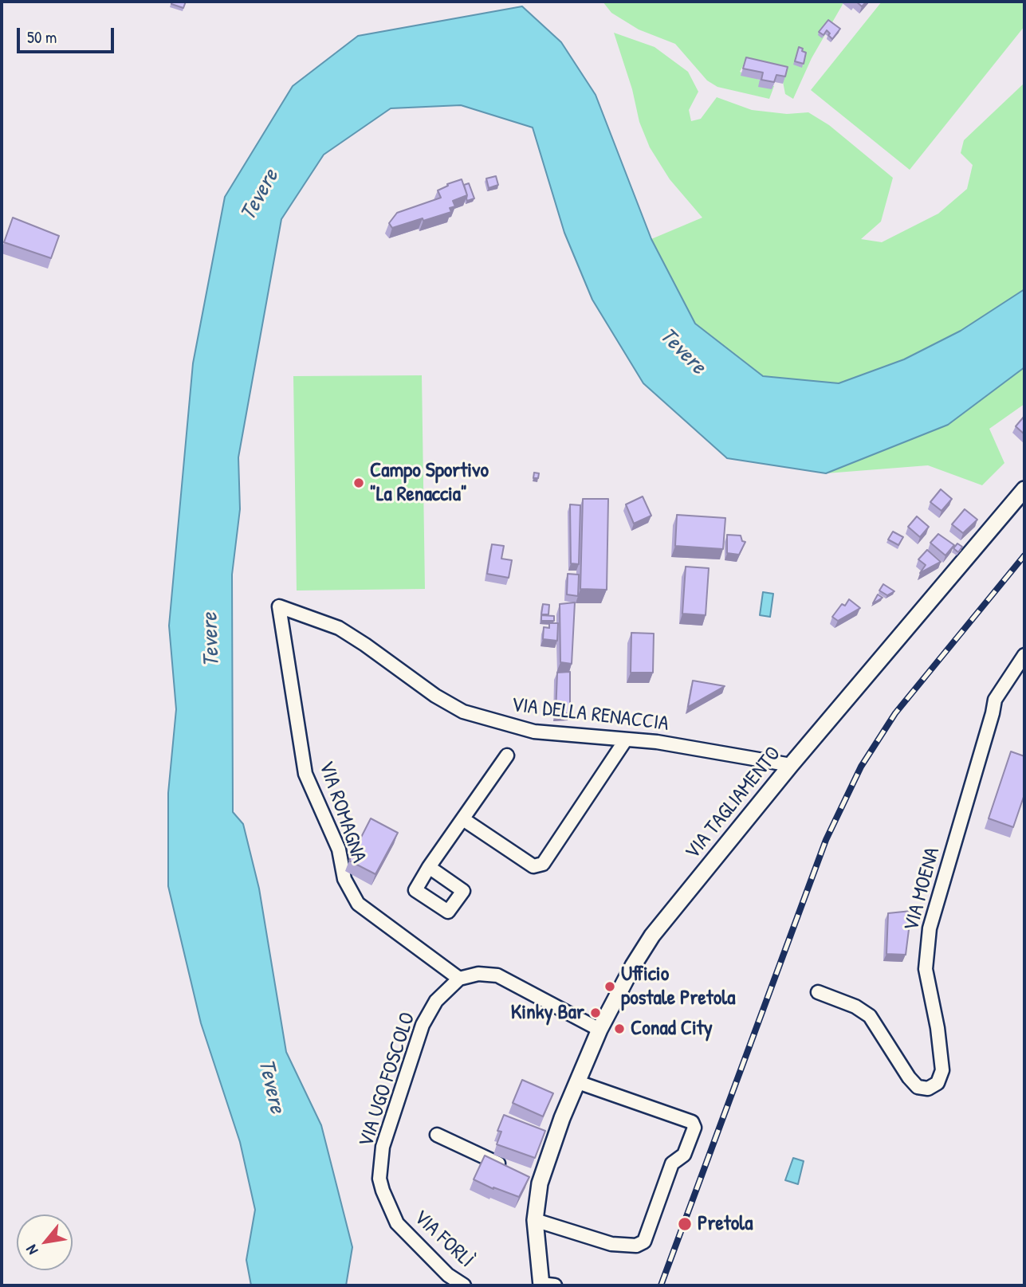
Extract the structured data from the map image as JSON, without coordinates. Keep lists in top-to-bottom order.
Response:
{
  "streets": {
    "street": [
      "VIA DELLA RENACCIA",
      "VIA TAGLIAMENTO",
      "VIA ROMAGNA",
      "VIA MOENA",
      "VIA UGO FOSCOLO",
      "VIA FORLÌ"
    ]
  },
  "crossings": [
    ["VIA DELLA RENACCIA", "VIA TAGLIAMENTO"],
    ["VIA DELLA RENACCIA", "VIA ROMAGNA"],
    ["VIA ROMAGNA", "VIA UGO FOSCOLO"],
    ["VIA UGO FOSCOLO", "VIA FORLÌ"]
  ],
  "water": ["Tevere"],
  "places": [
    "Campo Sportivo \"La Renaccia\"",
    "Ufficio postale Pretola",
    "Kinky Bar",
    "Conad City",
    "Pretola"
  ],
  "scale_bar": "50 m",
  "north": "bottom left"
}
